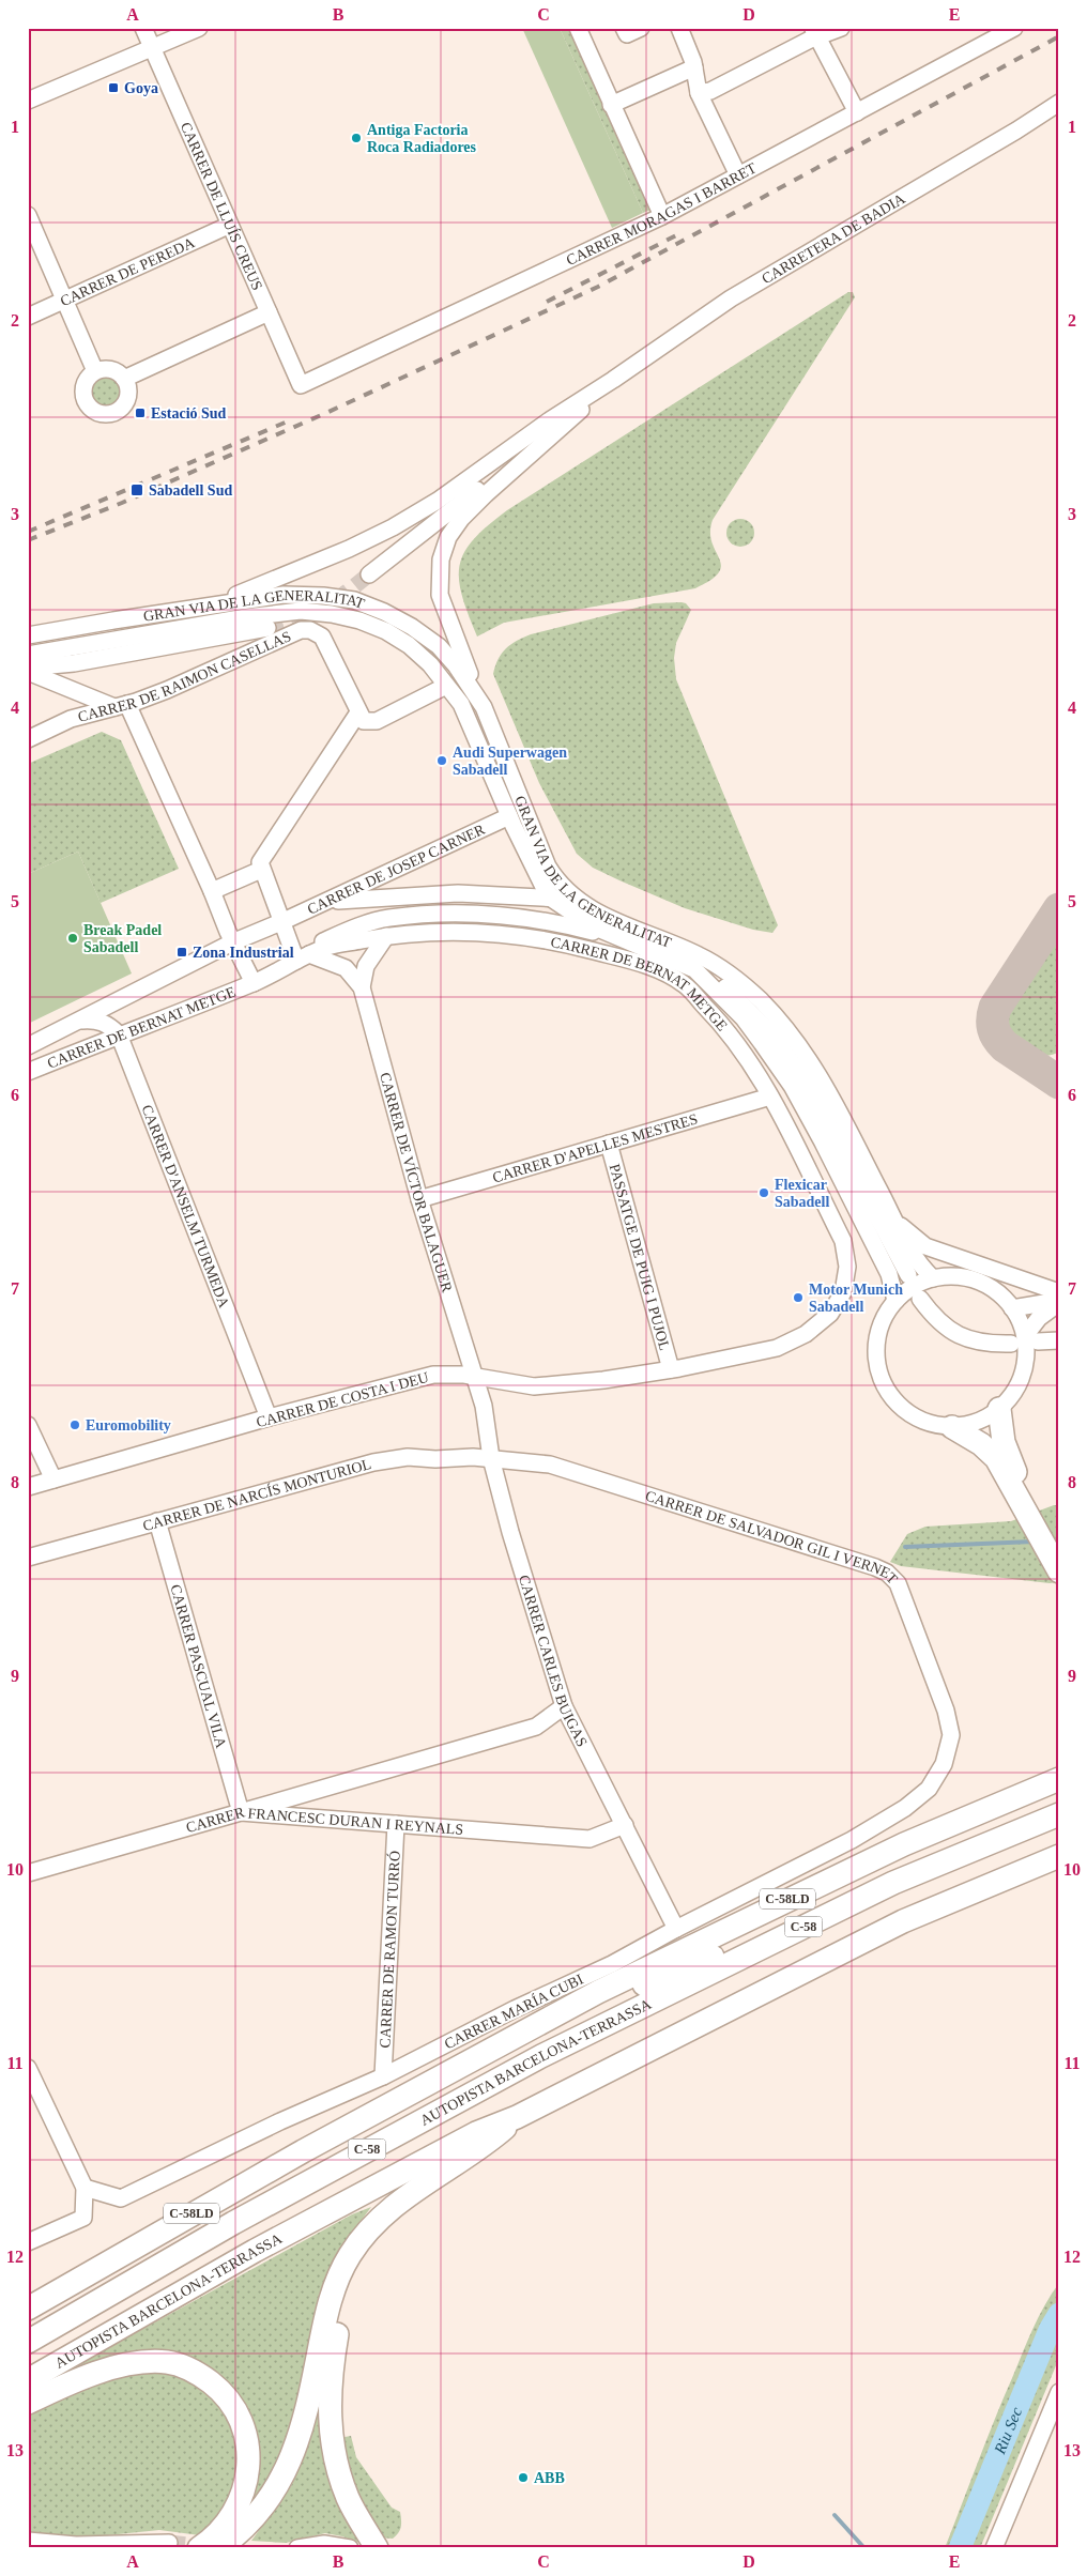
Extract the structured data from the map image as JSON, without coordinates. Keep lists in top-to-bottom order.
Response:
{
  "streets": {
    "highway": ["C-58LD", "C-58", "AUTOPISTA BARCELONA-TERRASSA"],
    "street": [
      "CARRER DE LLUÍS CREUS",
      "CARRER MORAGAS I BARRET",
      "CARRETERA DE BADIA",
      "CARRER DE PEREDA",
      "GRAN VIA DE LA GENERALITAT",
      "CARRER DE RAIMON CASELLAS",
      "CARRER DE JOSEP CARNER",
      "CARRER DE BERNAT METGE",
      "CARRER D'APELLES MESTRES",
      "CARRER DE VÍCTOR BALAGUER",
      "CARRER D'ANSELM TURMEDA",
      "PASSATGE DE PUIG I PUJOL",
      "CARRER DE COSTA I DEU",
      "CARRER DE NARCÍS MONTURIOL",
      "CARRER DE SALVADOR GIL I VERNET",
      "CARRER CARLES BUIGAS",
      "CARRER PASCUAL VILA",
      "CARRER FRANCESC DURAN I REYNALS",
      "CARRER DE RAMON TURRÓ",
      "CARRER MARÍA CUBI"
    ]
  },
  "crossings": [
    ["CARRER DE LLUÍS CREUS", "CARRER MORAGAS I BARRET"],
    ["CARRER DE LLUÍS CREUS", "CARRER DE PEREDA"],
    ["GRAN VIA DE LA GENERALITAT", "CARRER DE JOSEP CARNER"],
    ["GRAN VIA DE LA GENERALITAT", "CARRER DE BERNAT METGE"],
    ["CARRER DE JOSEP CARNER", "CARRER DE BERNAT METGE"],
    ["CARRER DE BERNAT METGE", "CARRER D'APELLES MESTRES"],
    ["CARRER DE BERNAT METGE", "CARRER DE VÍCTOR BALAGUER"],
    ["CARRER DE BERNAT METGE", "CARRER D'ANSELM TURMEDA"],
    ["CARRER DE BERNAT METGE", "CARRER DE COSTA I DEU"],
    ["CARRER D'APELLES MESTRES", "CARRER DE VÍCTOR BALAGUER"],
    ["CARRER D'APELLES MESTRES", "PASSATGE DE PUIG I PUJOL"],
    ["CARRER DE VÍCTOR BALAGUER", "CARRER DE COSTA I DEU"],
    ["CARRER DE VÍCTOR BALAGUER", "CARRER CARLES BUIGAS"],
    ["CARRER D'ANSELM TURMEDA", "CARRER DE COSTA I DEU"],
    ["PASSATGE DE PUIG I PUJOL", "CARRER DE COSTA I DEU"],
    ["CARRER DE COSTA I DEU", "CARRER CARLES BUIGAS"],
    ["CARRER DE NARCÍS MONTURIOL", "CARRER DE SALVADOR GIL I VERNET"],
    ["CARRER DE NARCÍS MONTURIOL", "CARRER CARLES BUIGAS"],
    ["CARRER DE NARCÍS MONTURIOL", "CARRER PASCUAL VILA"],
    ["CARRER DE SALVADOR GIL I VERNET", "CARRER CARLES BUIGAS"],
    ["CARRER DE SALVADOR GIL I VERNET", "CARRER MARÍA CUBI"],
    ["CARRER CARLES BUIGAS", "CARRER FRANCESC DURAN I REYNALS"],
    ["CARRER CARLES BUIGAS", "CARRER MARÍA CUBI"],
    ["CARRER PASCUAL VILA", "CARRER FRANCESC DURAN I REYNALS"],
    ["CARRER FRANCESC DURAN I REYNALS", "CARRER DE RAMON TURRÓ"],
    ["CARRER DE RAMON TURRÓ", "CARRER MARÍA CUBI"]
  ],
  "water": ["Riu Sec"],
  "places": {
    "transit": [
      "Goya",
      "Estació Sud",
      "Sabadell Sud",
      "Zona Industrial"
    ],
    "other": [
      "Antiga Factoria Roca Radiadores",
      "Audi Superwagen Sabadell",
      "Break Padel Sabadell",
      "Flexicar Sabadell",
      "Motor Munich Sabadell",
      "Euromobility",
      "ABB"
    ]
  },
  "grid": {
    "columns": [
      "A",
      "B",
      "C",
      "D",
      "E"
    ],
    "rows": [
      "1",
      "2",
      "3",
      "4",
      "5",
      "6",
      "7",
      "8",
      "9",
      "10",
      "11",
      "12",
      "13"
    ]
  }
}
